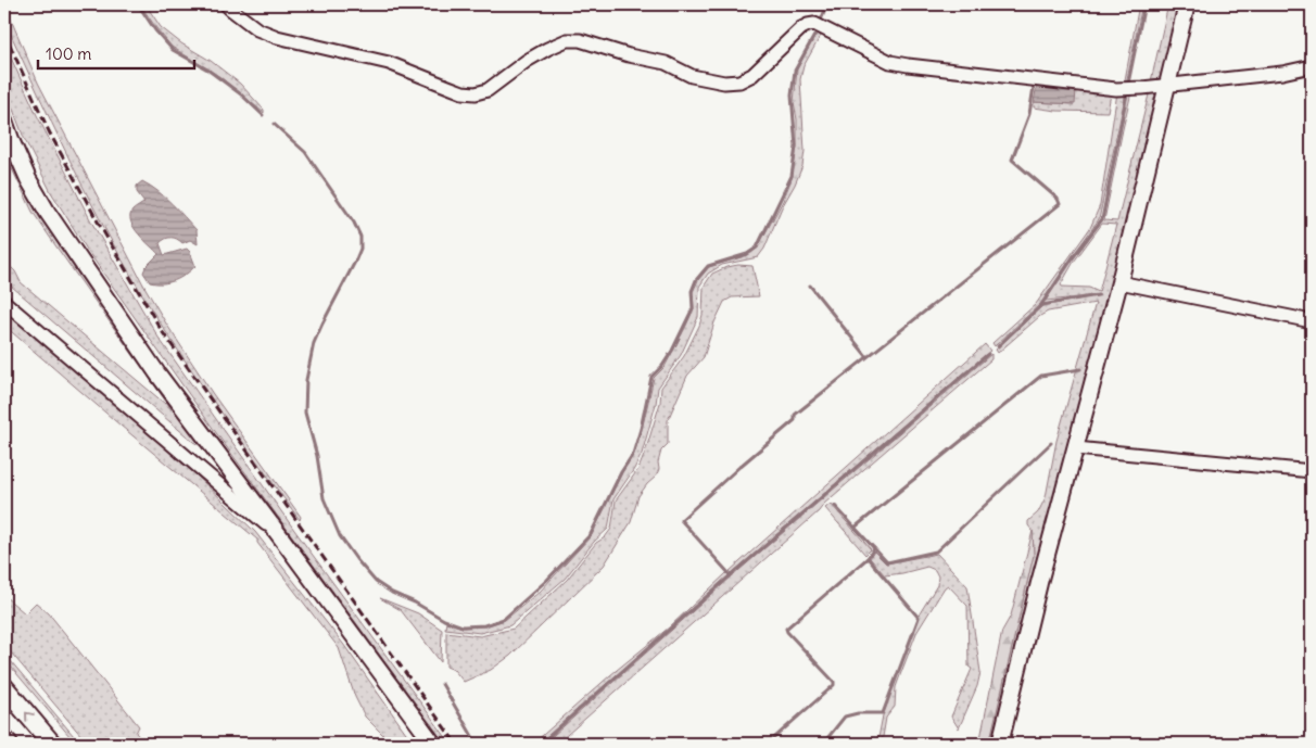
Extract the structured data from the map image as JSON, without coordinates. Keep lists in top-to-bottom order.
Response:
{
  "scale_bar": "100 m"
}
